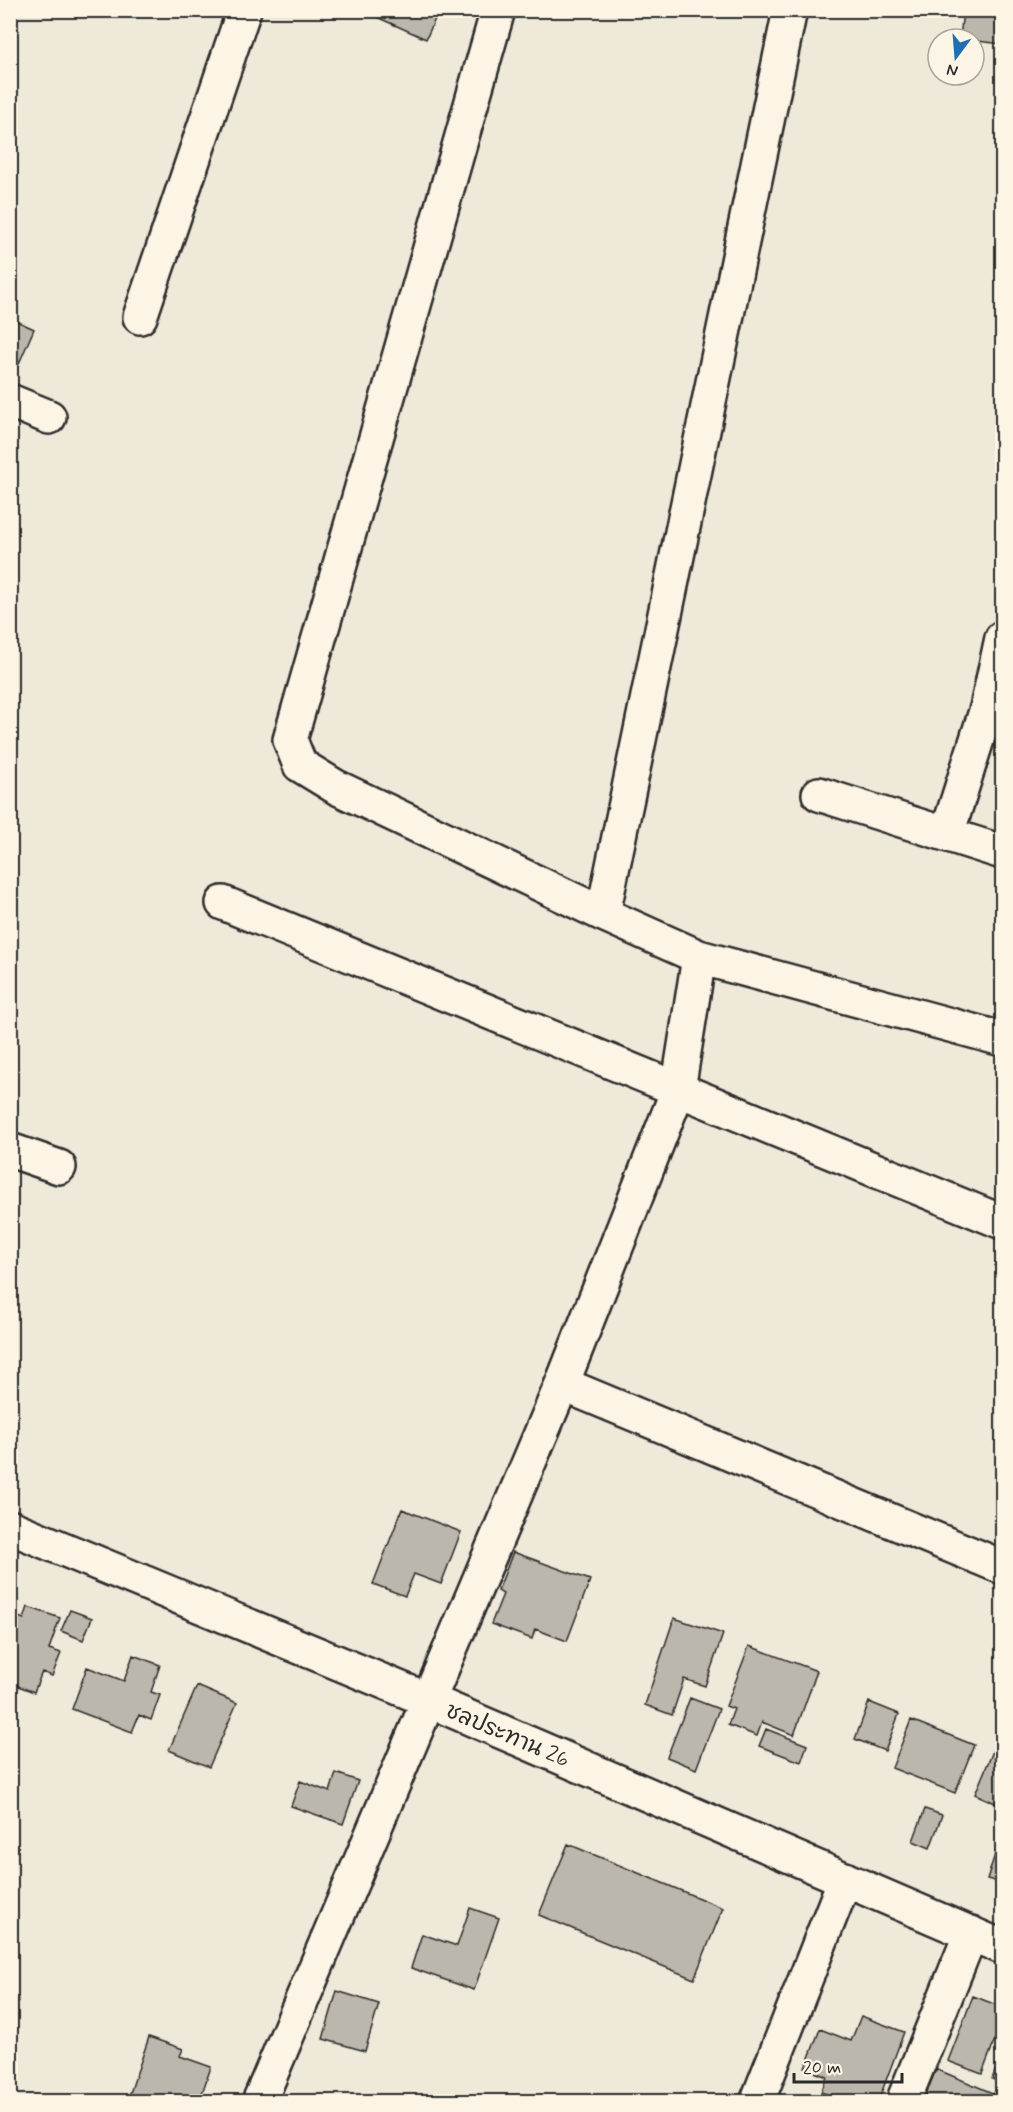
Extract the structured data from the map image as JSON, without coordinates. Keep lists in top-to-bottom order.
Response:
{
  "streets": {
    "street": ["ชลประทาน 26"]
  },
  "scale_bar": "20 m",
  "north": "bottom"
}
